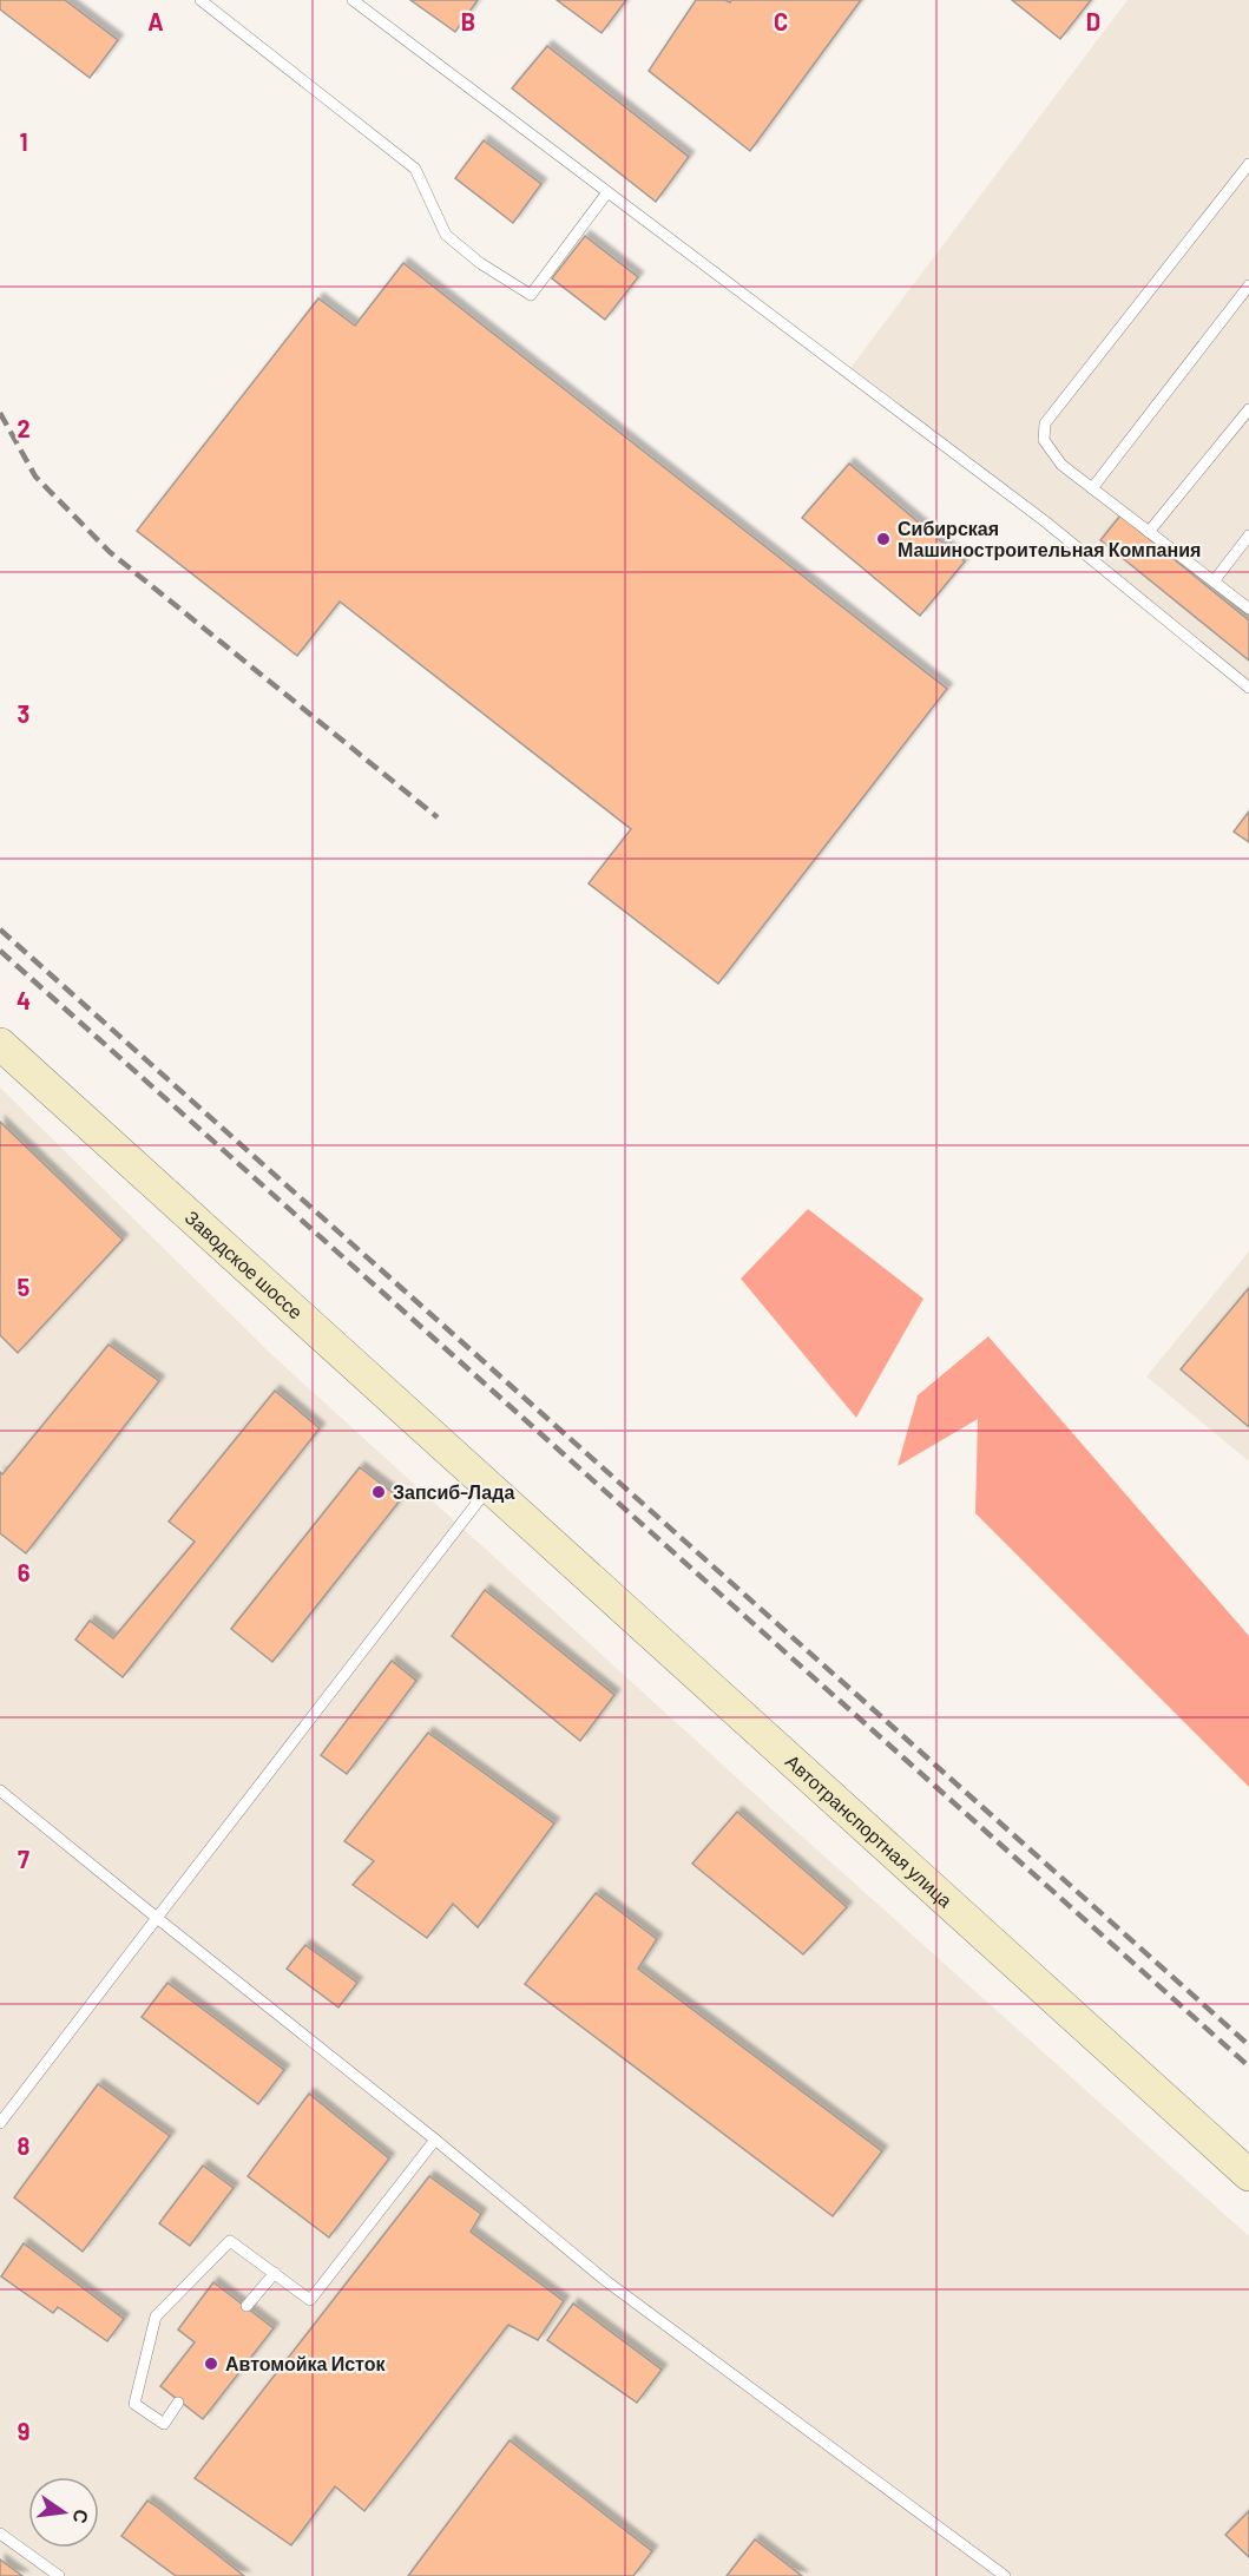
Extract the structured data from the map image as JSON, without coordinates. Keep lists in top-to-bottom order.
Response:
{
  "streets": {
    "main road": ["Заводское шоссе", "Автотранспортная улица"]
  },
  "crossings": [
    ["Заводское шоссе", "Автотранспортная улица"]
  ],
  "places": ["Сибирская Машиностроительная Компания", "Запсиб-Лада", "Автомойка Исток"],
  "north": "right",
  "grid": {
    "columns": [
      "A",
      "B",
      "C",
      "D"
    ],
    "rows": [
      "1",
      "2",
      "3",
      "4",
      "5",
      "6",
      "7",
      "8",
      "9"
    ]
  }
}
